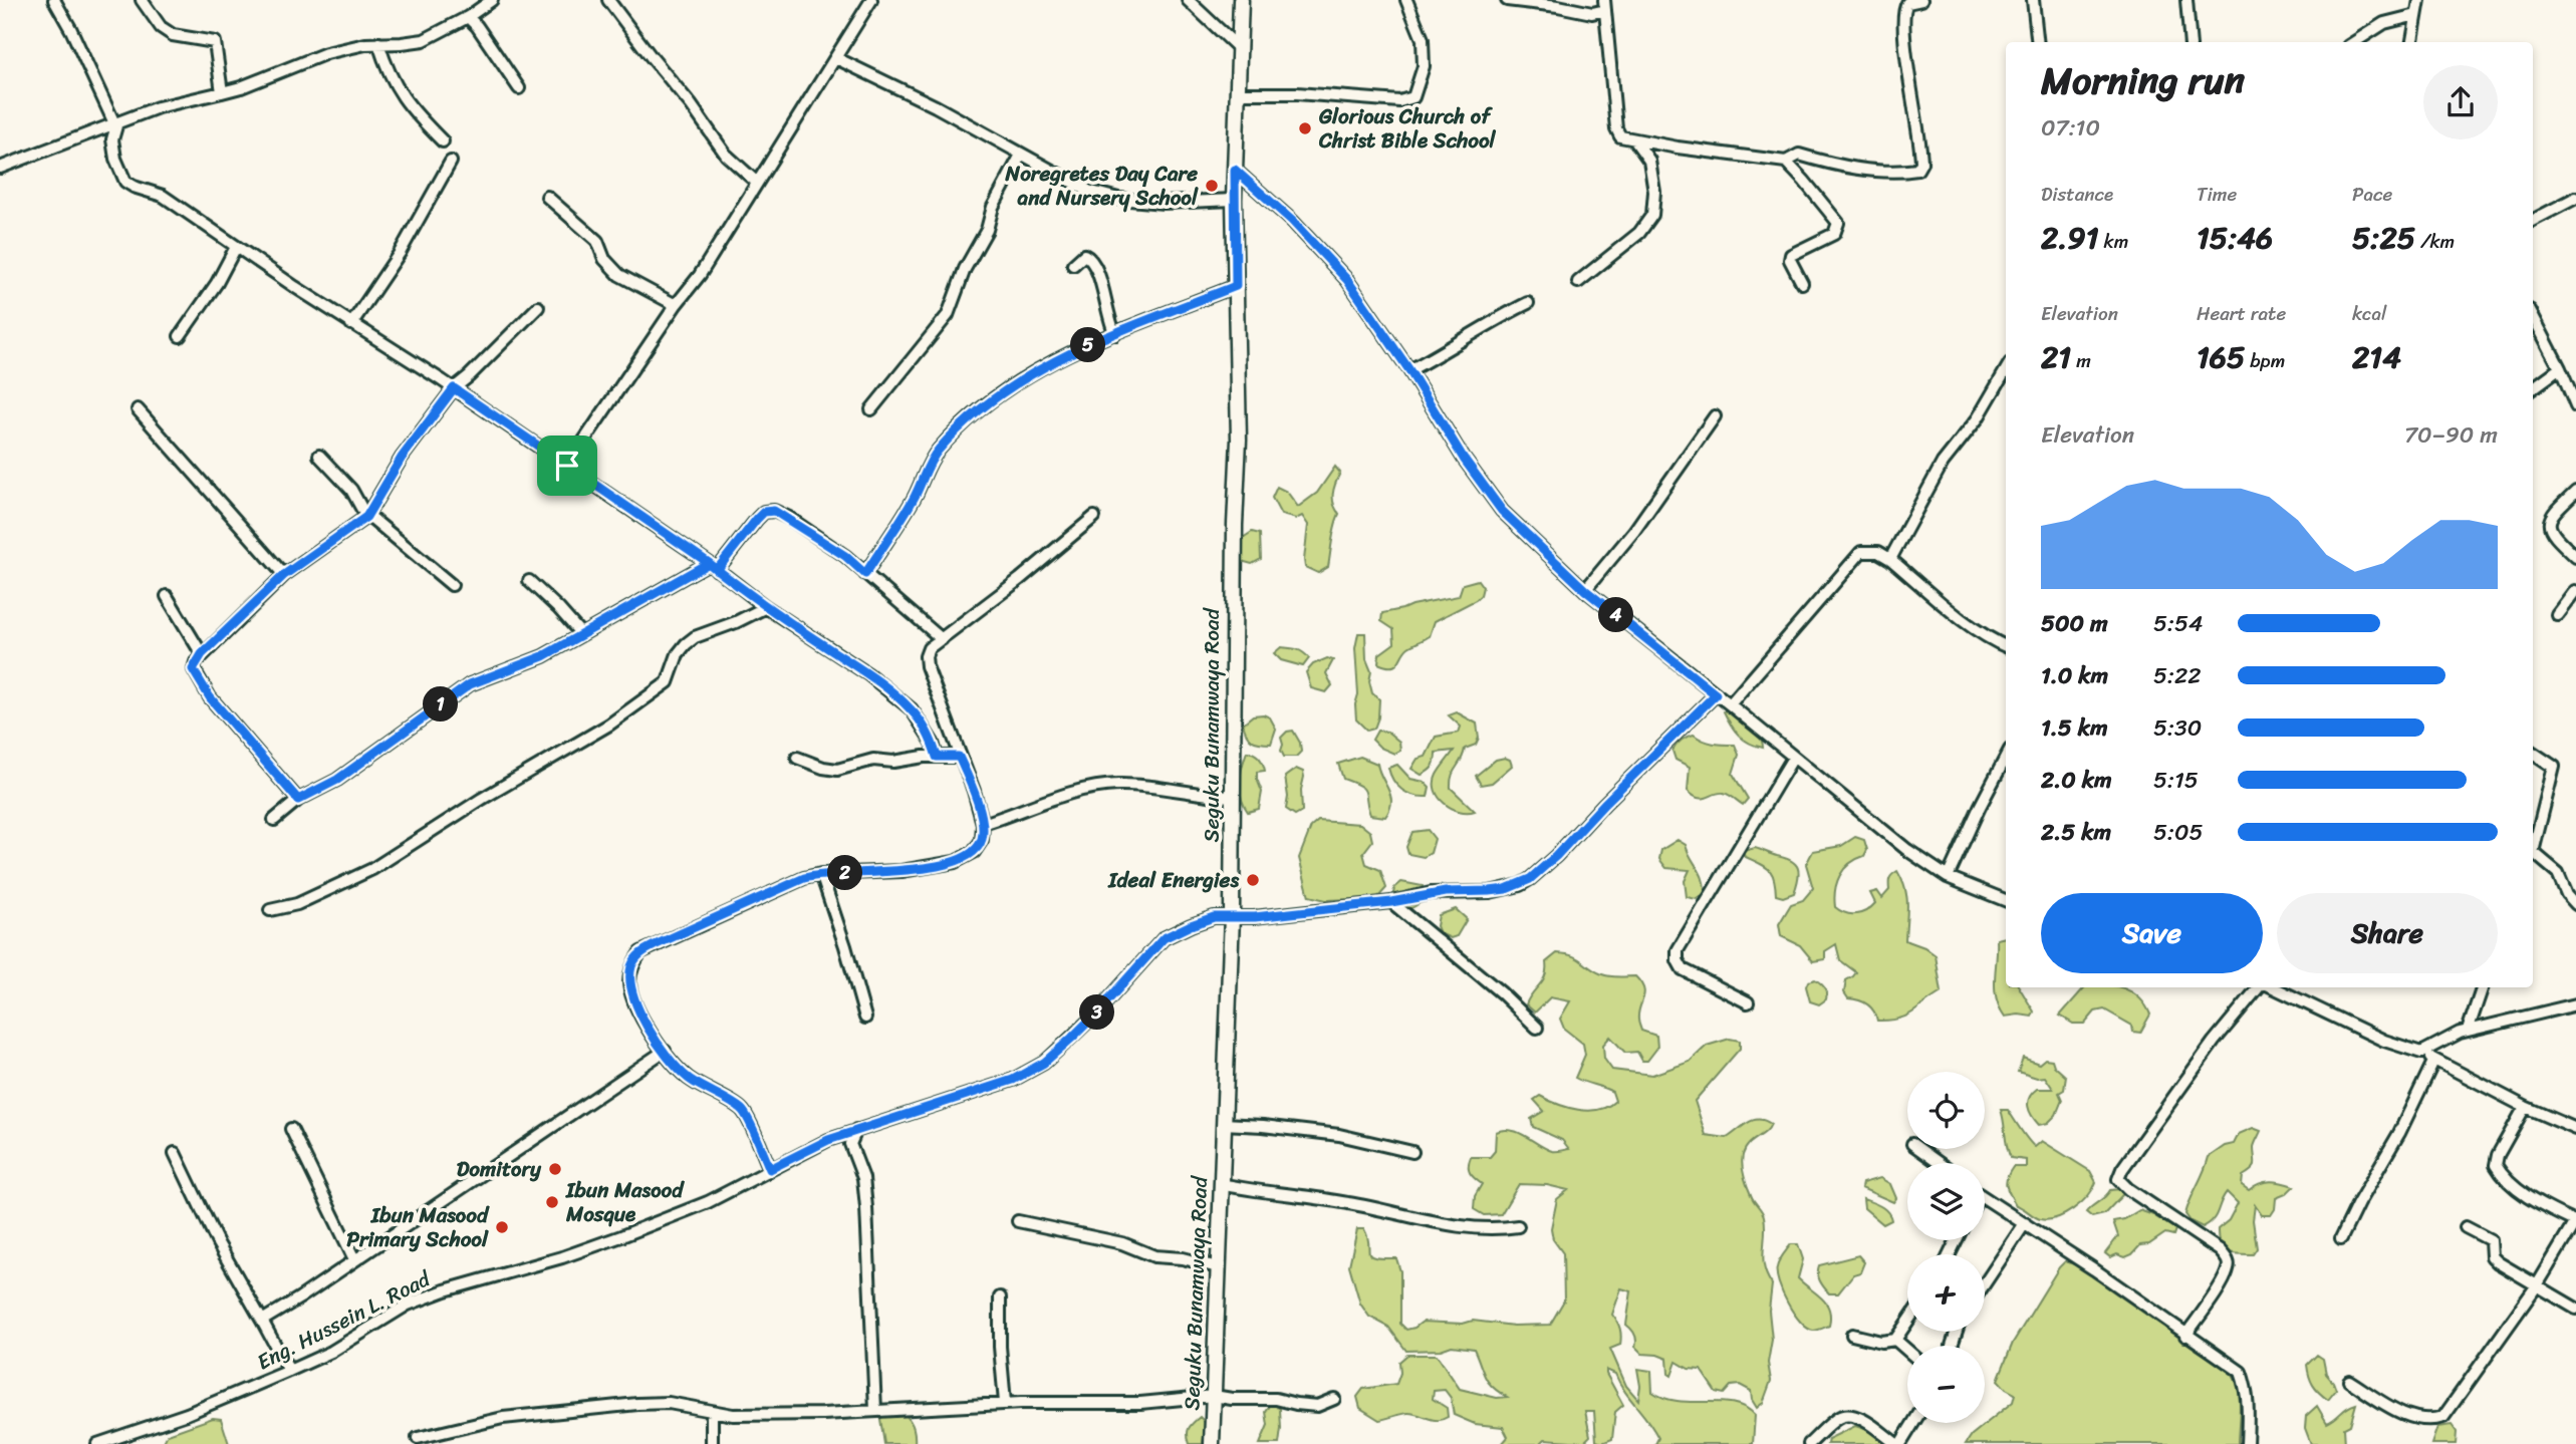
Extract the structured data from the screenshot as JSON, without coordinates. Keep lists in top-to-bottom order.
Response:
{
  "streets": {
    "main road": ["Seguku Bunamwaya Road"],
    "street": ["Eng. Hussein L. Road"]
  },
  "crossings": [
    ["Seguku Bunamwaya Road", "Eng. Hussein L. Road"]
  ],
  "places": [
    "Glorious Church of Christ Bible School",
    "Noregretes Day Care and Nursery School",
    "Ideal Energies",
    "Domitory",
    "Ibun Masood Mosque",
    "Ibun Masood Primary School"
  ],
  "page": {
    "heading": ["Morning run", "07:10"],
    "stats": [
      ["Distance", "2.91 km"],
      ["Time", "15:46"],
      ["Pace", "5:25 /km"],
      ["Elevation", "21 m"],
      ["Heart rate", "165 bpm"],
      ["kcal", "214"]
    ],
    "pins": [
      "5",
      "4",
      "1",
      "2",
      "3"
    ],
    "chart": ["Elevation", "70–90 m"],
    "list": [
      {
        "name": "500 m",
        "note": "5:54"
      },
      {
        "name": "1.0 km",
        "note": "5:22"
      },
      {
        "name": "1.5 km",
        "note": "5:30"
      },
      {
        "name": "2.0 km",
        "note": "5:15"
      },
      {
        "name": "2.5 km",
        "note": "5:05"
      }
    ],
    "buttons": ["Save", "Share"],
    "map_buttons": ["+", "−"]
  }
}
